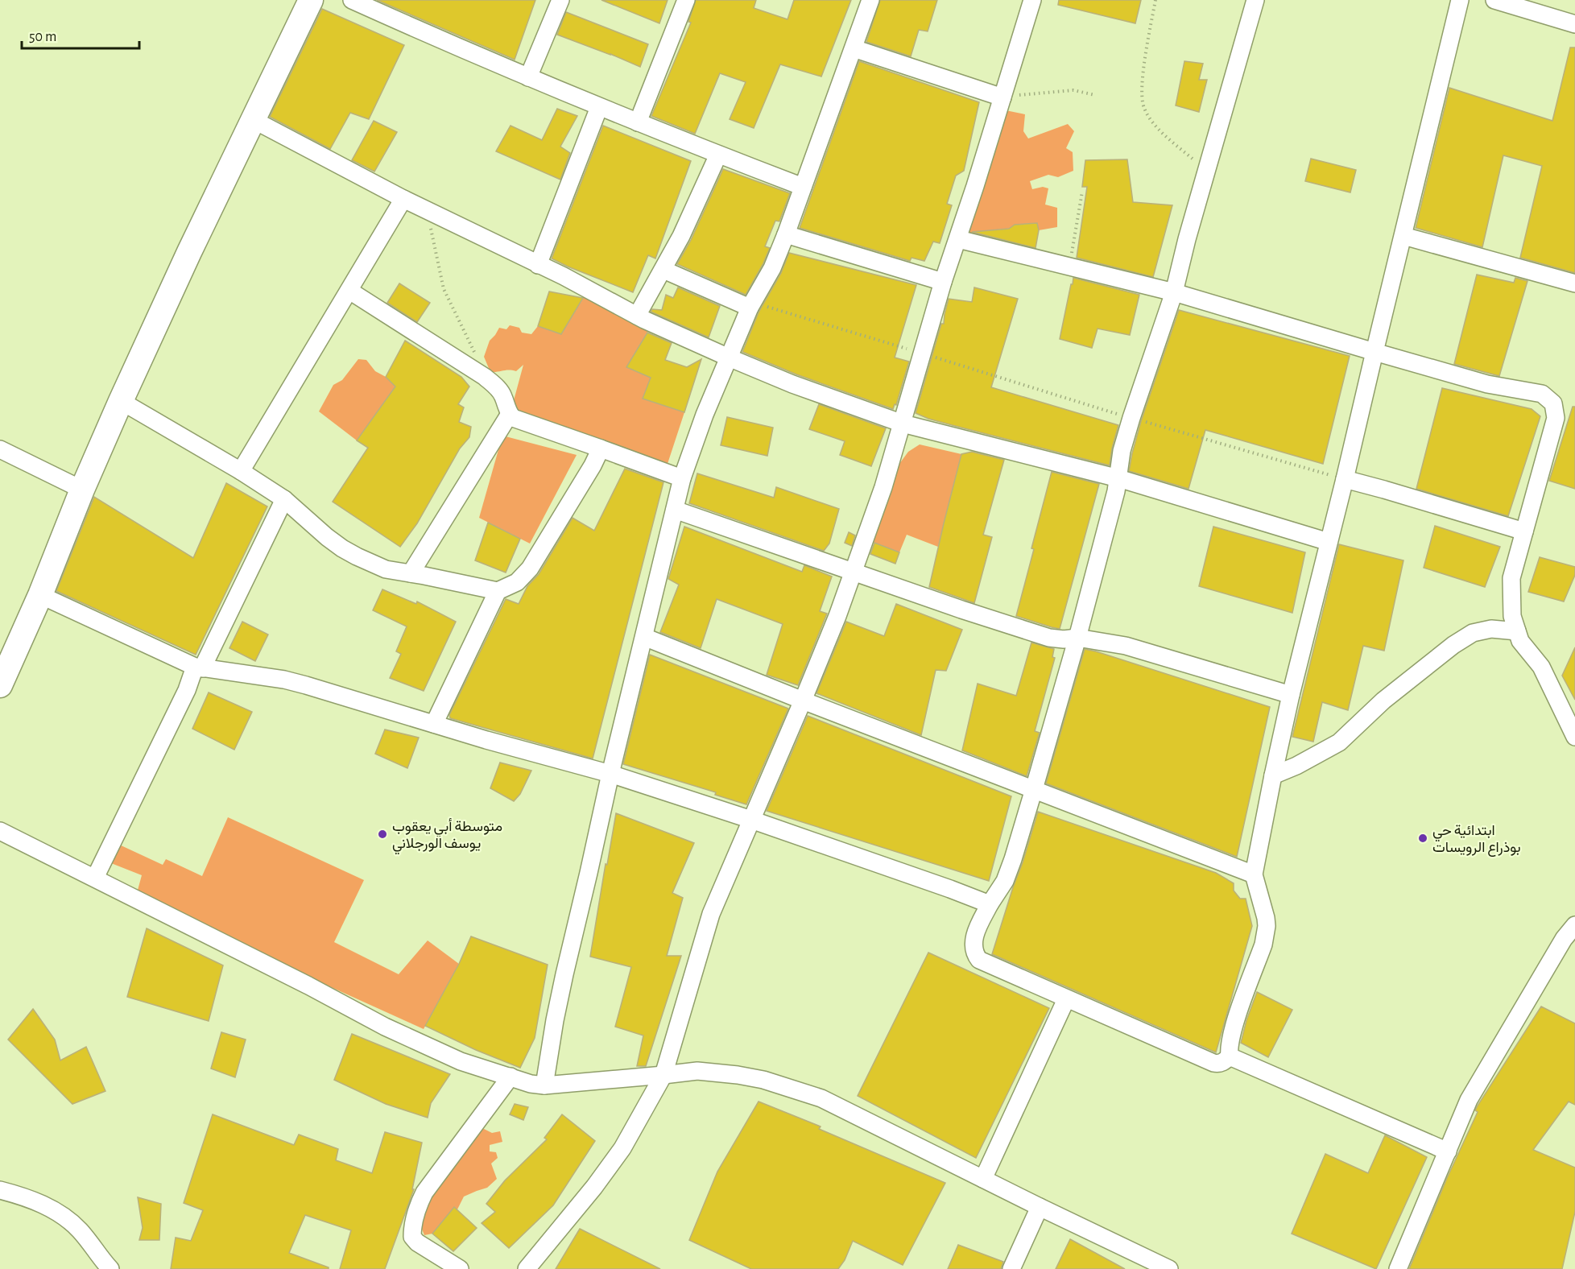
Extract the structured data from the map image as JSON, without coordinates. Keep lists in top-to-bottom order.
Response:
{
  "places": ["متوسطة أبي يعقوب يوسف الورجلاني", "ابتدائية حي بوذراع الرويسات"],
  "scale_bar": "50 m"
}
